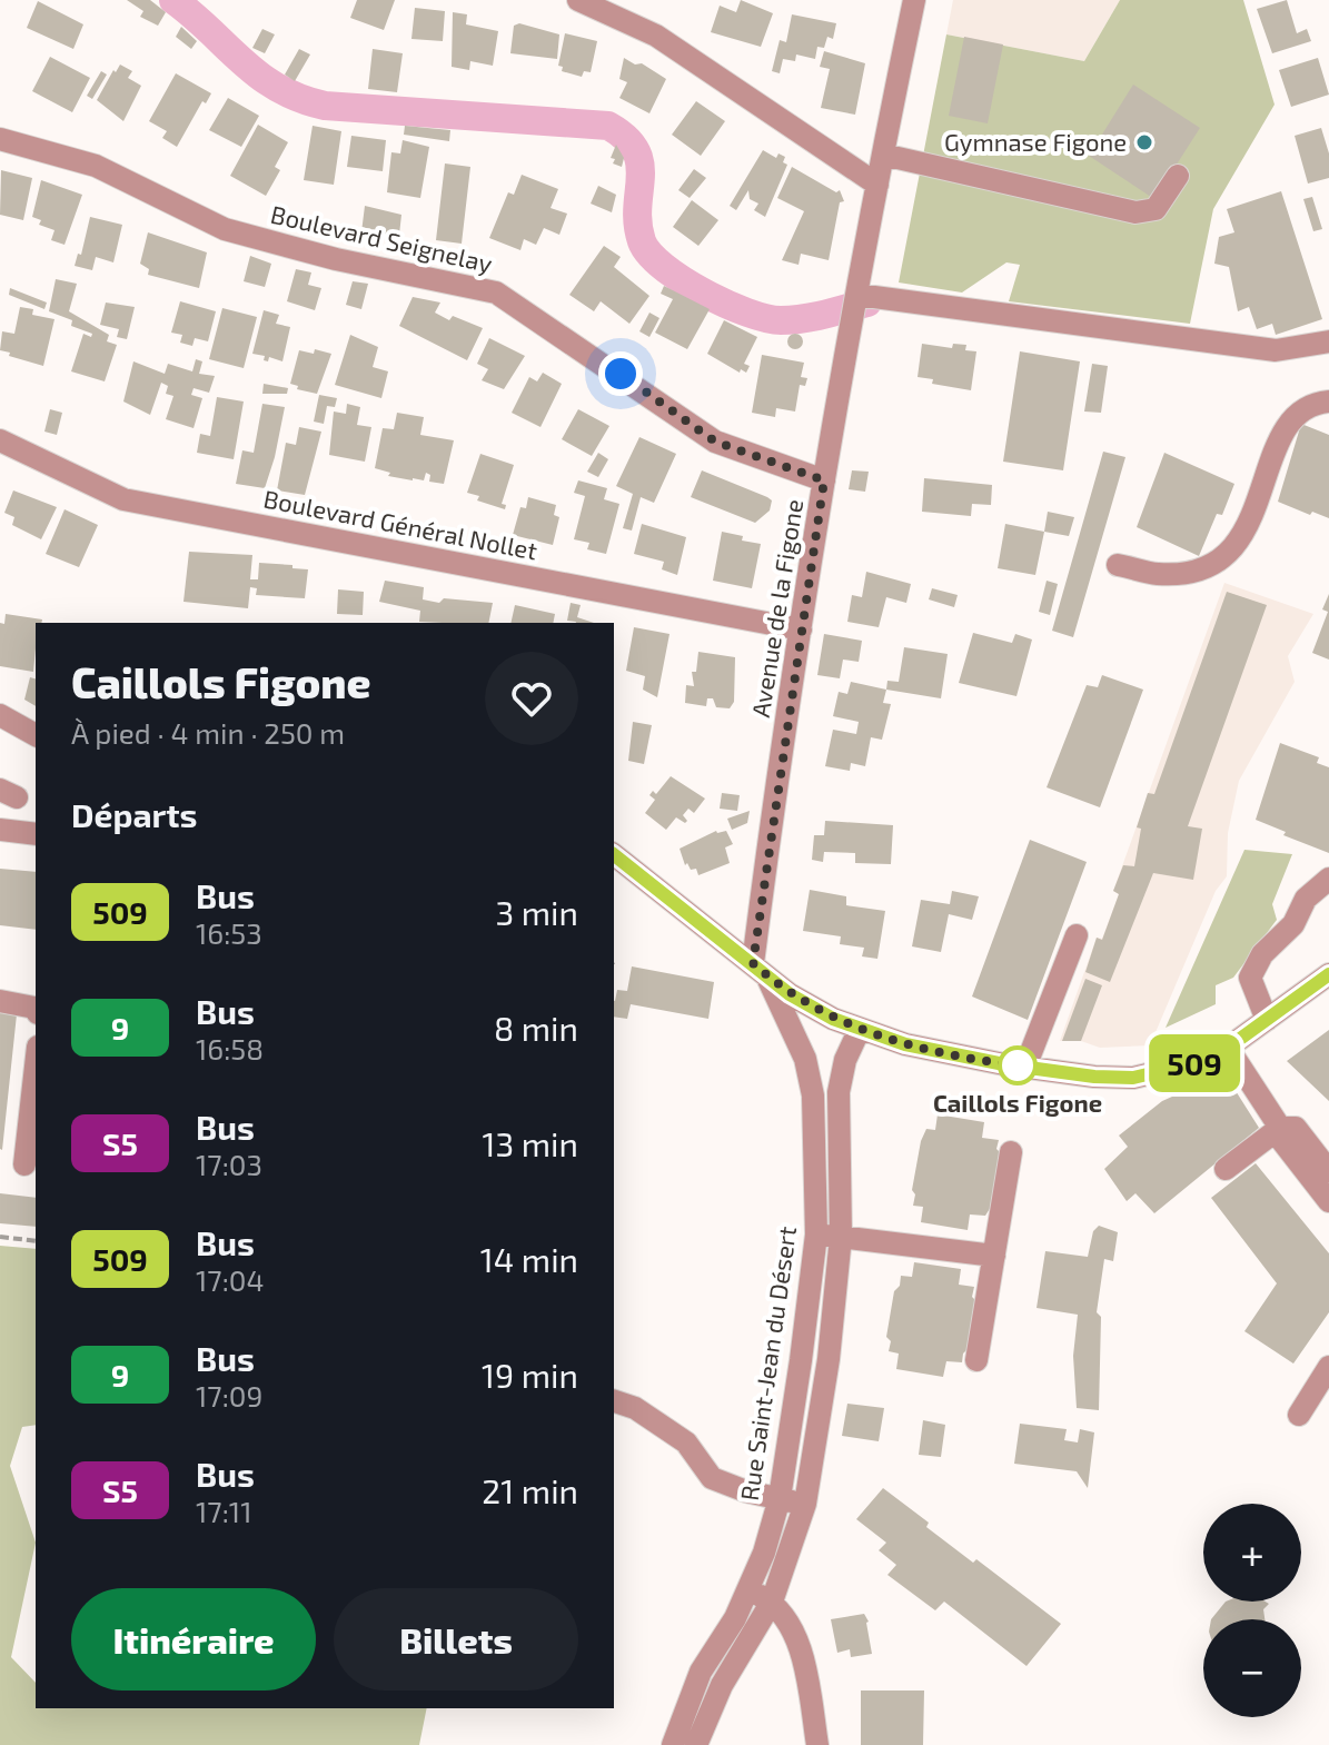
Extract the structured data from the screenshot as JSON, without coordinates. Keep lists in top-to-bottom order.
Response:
{
  "streets": {
    "street": [
      "Boulevard Seignelay",
      "Boulevard Général Nollet",
      "Avenue de la Figone",
      "Rue Saint-Jean du Désert"
    ]
  },
  "crossings": [
    ["Boulevard Seignelay", "Avenue de la Figone"],
    ["Boulevard Général Nollet", "Avenue de la Figone"],
    ["Avenue de la Figone", "Rue Saint-Jean du Désert"]
  ],
  "places": ["Gymnase Figone", "Caillols Figone"],
  "lines": ["bus line 509"],
  "page": {
    "on_map": "509",
    "heading": [
      ["Caillols Figone", "À pied · 4 min · 250 m"],
      "Départs"
    ],
    "list": [
      {
        "mark": "509",
        "name": "Bus",
        "note": "16:53",
        "value": "3 min"
      },
      {
        "mark": "9",
        "name": "Bus",
        "note": "16:58",
        "value": "8 min"
      },
      {
        "mark": "S5",
        "name": "Bus",
        "note": "17:03",
        "value": "13 min"
      },
      {
        "mark": "509",
        "name": "Bus",
        "note": "17:04",
        "value": "14 min"
      },
      {
        "mark": "9",
        "name": "Bus",
        "note": "17:09",
        "value": "19 min"
      },
      {
        "mark": "S5",
        "name": "Bus",
        "note": "17:11",
        "value": "21 min"
      }
    ],
    "map_buttons": ["+", "−"],
    "buttons": ["Itinéraire", "Billets"]
  }
}
